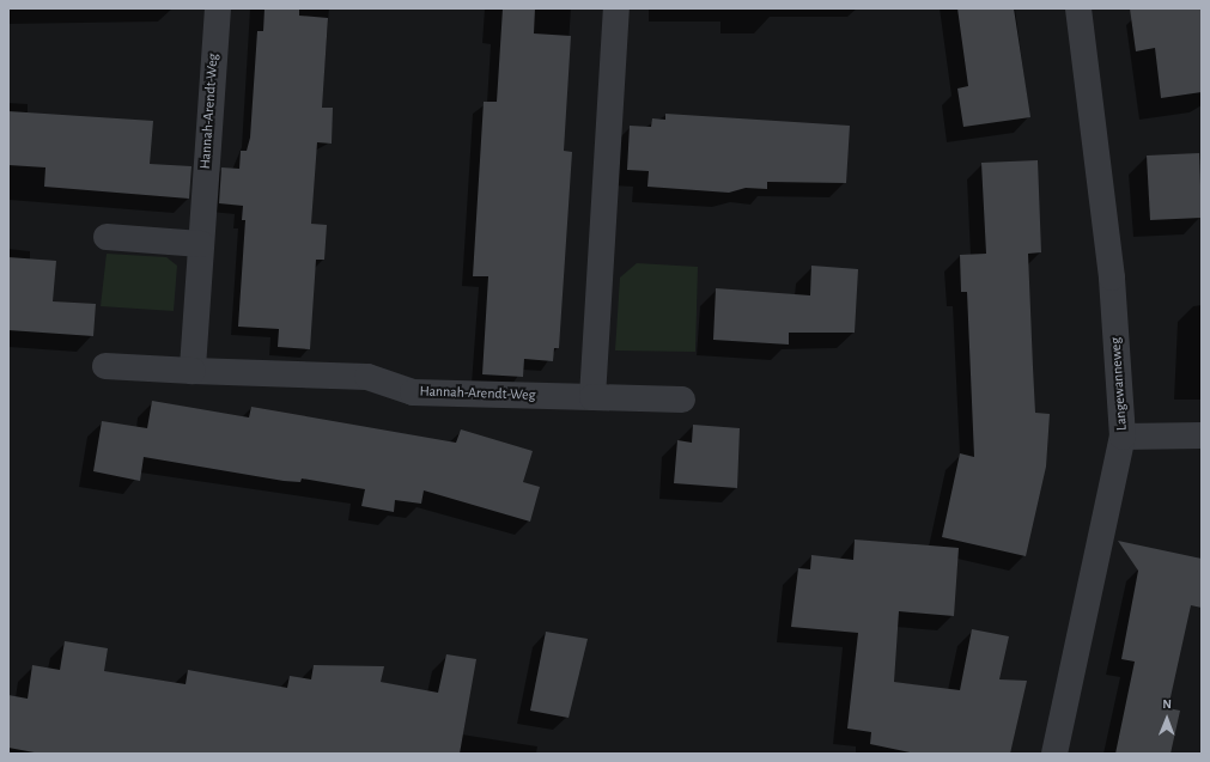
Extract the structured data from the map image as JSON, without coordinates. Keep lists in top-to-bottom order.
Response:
{
  "streets": {
    "street": ["Hannah-Arendt-Weg", "Langewanneweg"]
  },
  "north": "top"
}
